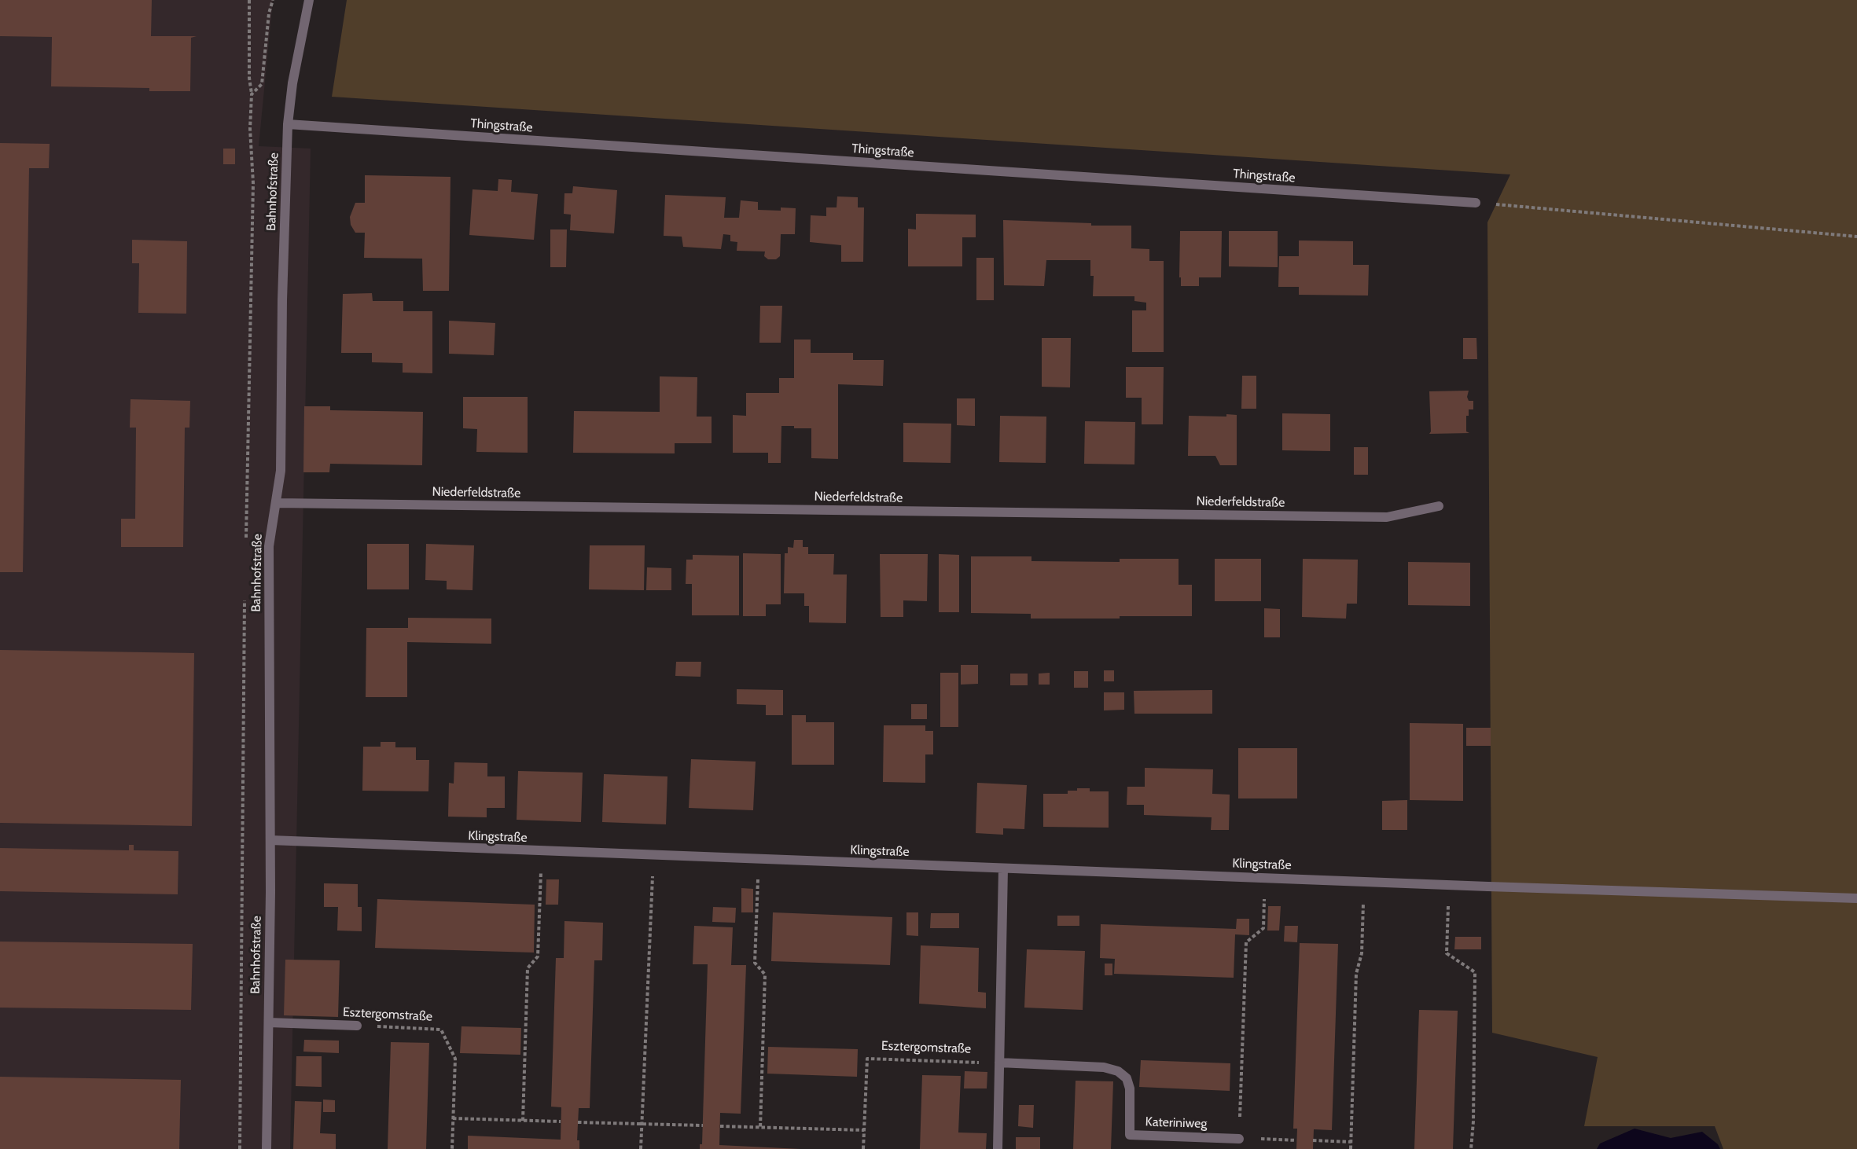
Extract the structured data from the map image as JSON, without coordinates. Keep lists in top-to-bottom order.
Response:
{
  "streets": {
    "street": [
      "Thingstraße",
      "Bahnhofstraße",
      "Niederfeldstraße",
      "Klingstraße",
      "Esztergomstraße",
      "Kateriniweg"
    ]
  },
  "crossings": [
    ["Thingstraße", "Bahnhofstraße"],
    ["Bahnhofstraße", "Niederfeldstraße"],
    ["Bahnhofstraße", "Klingstraße"],
    ["Bahnhofstraße", "Esztergomstraße"],
    ["Esztergomstraße", "Kateriniweg"]
  ]
}
